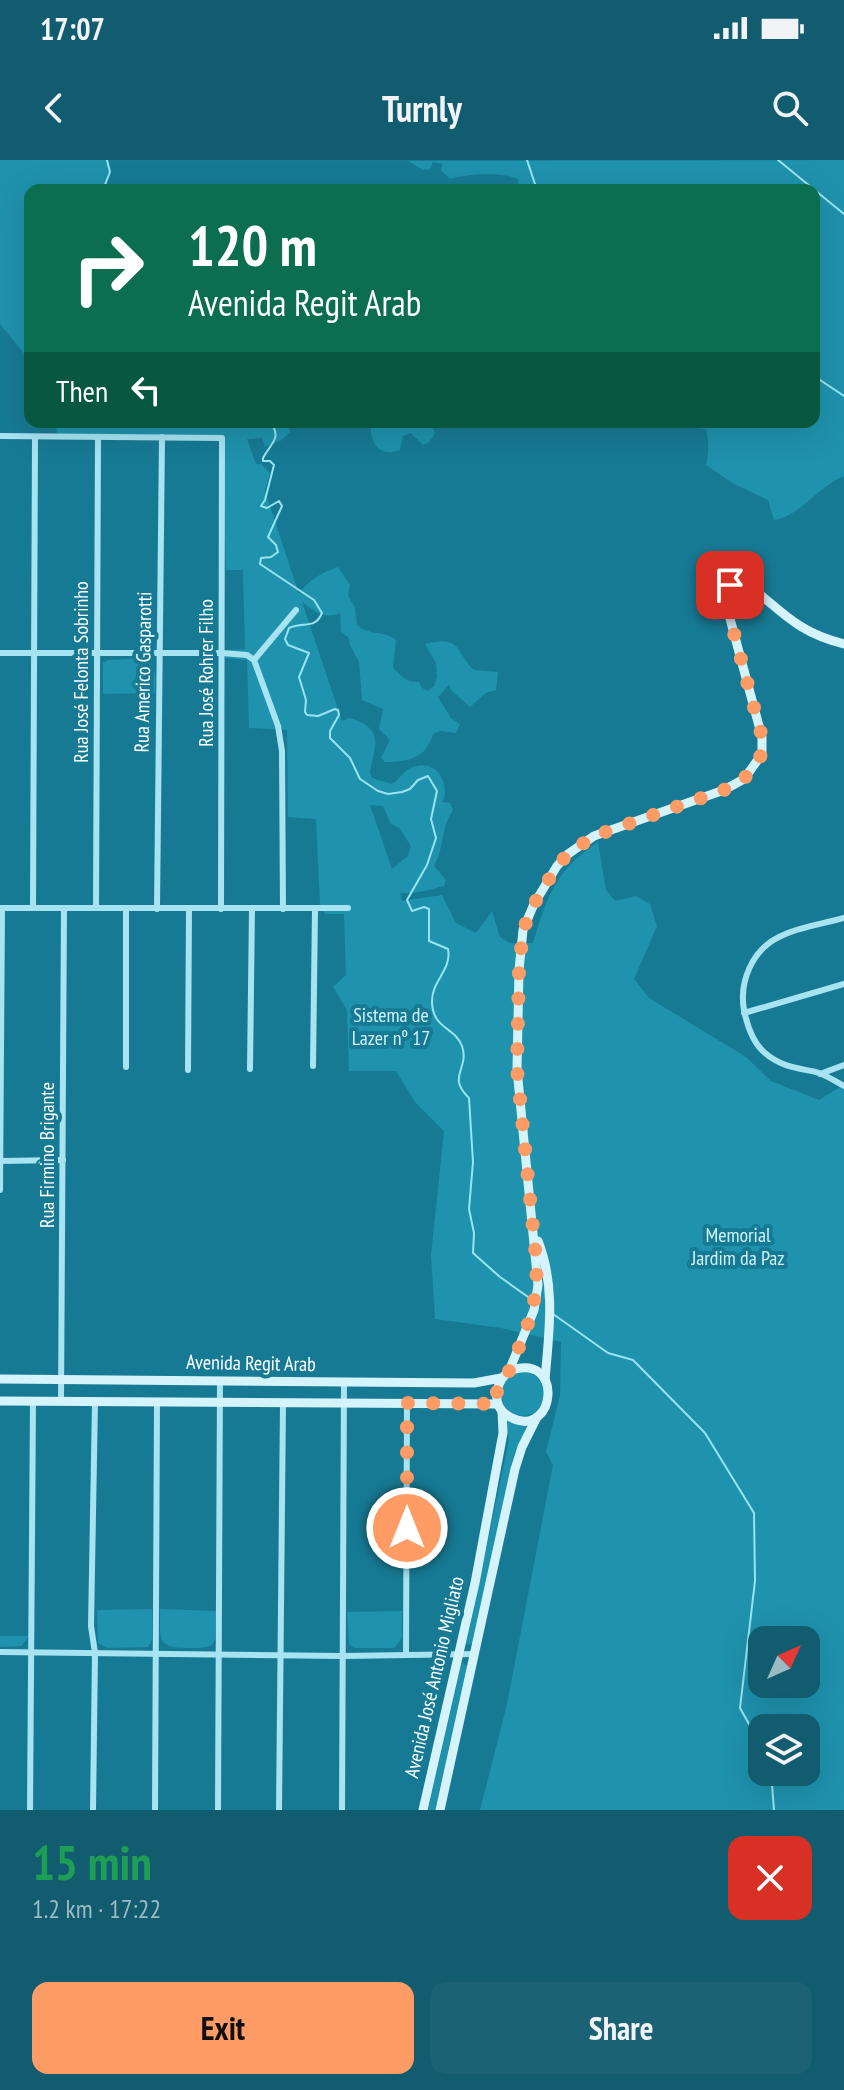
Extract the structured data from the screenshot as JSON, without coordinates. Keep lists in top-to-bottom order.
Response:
{
  "streets": {
    "main road": ["Avenida Regit Arab", "Avenida José Antonio Migliato"],
    "street": [
      "Rua José Felonta Sobrinho",
      "Rua Americo Gasparotti",
      "Rua José Rohrer Filho",
      "Rua Firmino Brigante"
    ]
  },
  "crossings": [
    ["Rua Americo Gasparotti", "Rua José Rohrer Filho"],
    ["Rua Firmino Brigante", "Avenida Regit Arab"],
    ["Avenida Regit Arab", "Avenida José Antonio Migliato"]
  ],
  "parks": ["Sistema de Lazer nº 17", "Memorial Jardim da Paz"],
  "north": "top right",
  "page": {
    "status": "17:07",
    "header": "Turnly",
    "turn": ["120 m", "Avenida Regit Arab"],
    "then": "Then",
    "heading": ["15 min", "1.2 km · 17:22"],
    "buttons": ["Exit", "Share"]
  }
}
